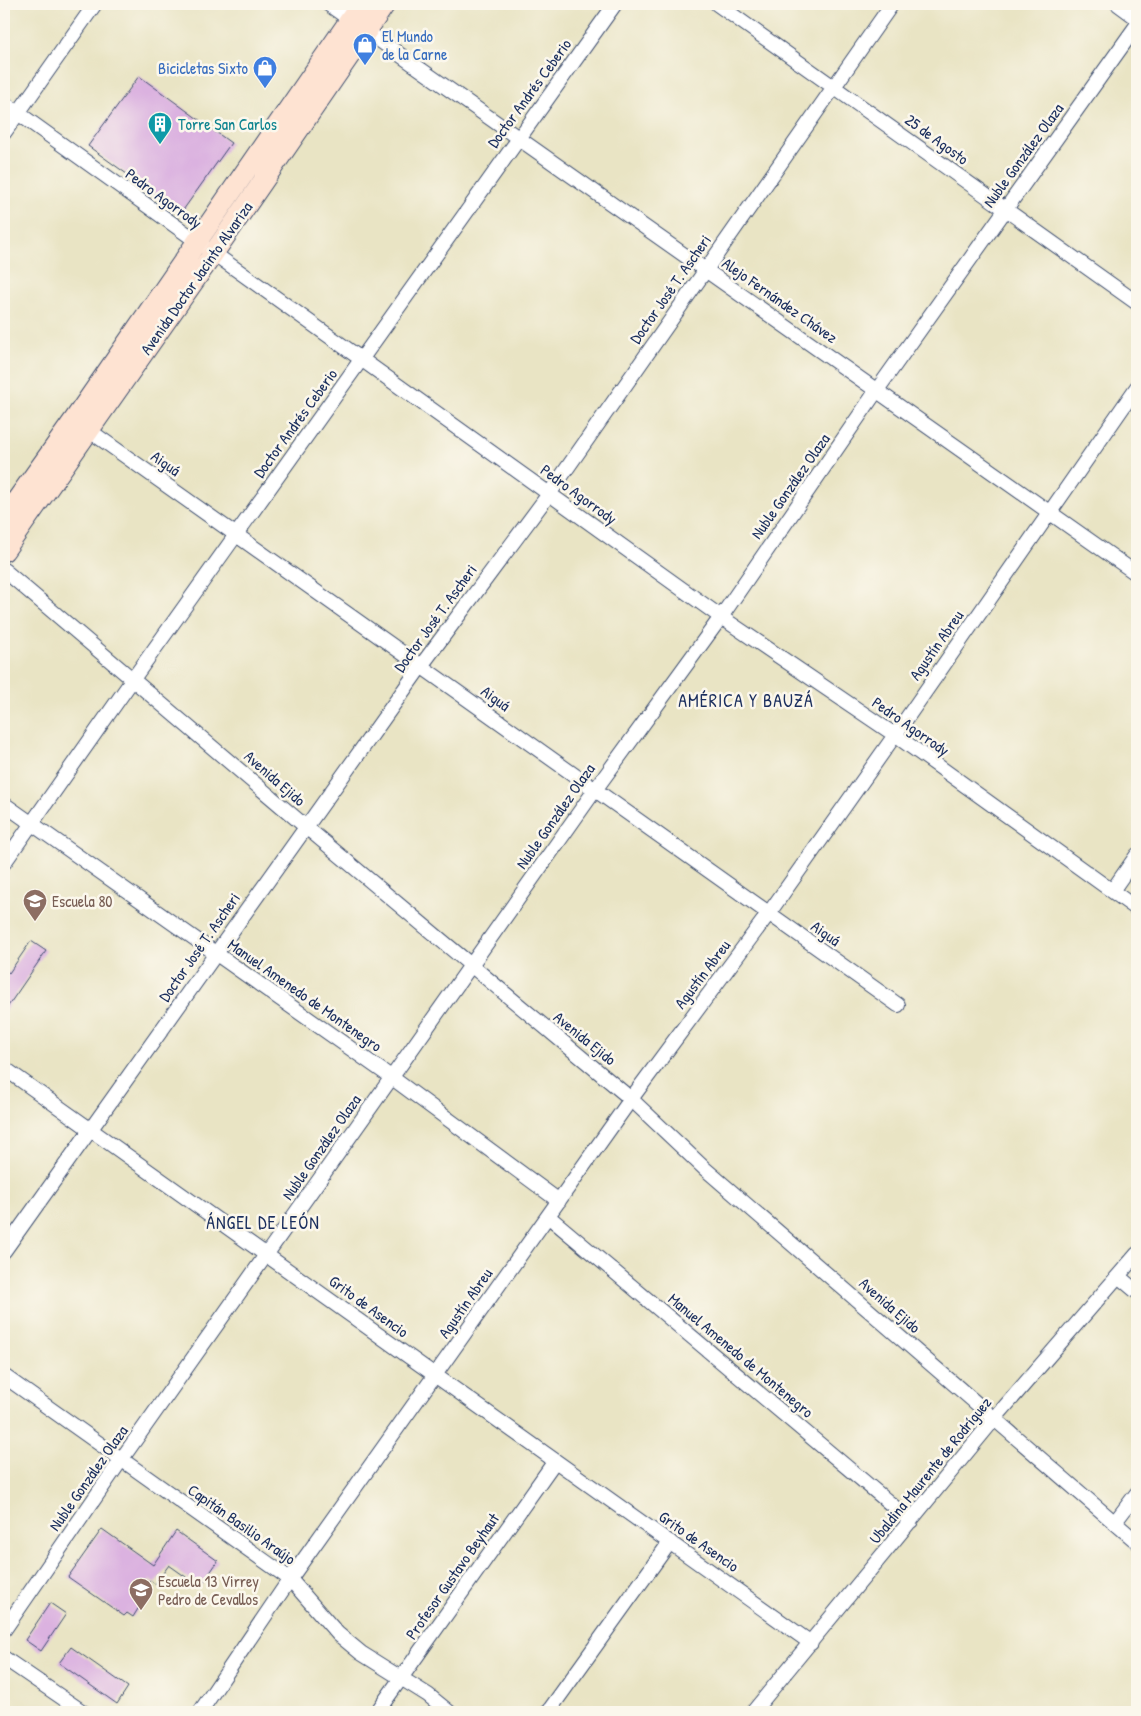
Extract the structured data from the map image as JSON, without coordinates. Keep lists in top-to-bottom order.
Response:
{
  "streets": {
    "main road": ["Avenida Doctor Jacinto Alvariza"],
    "street": [
      "Doctor Andrés Ceberio",
      "25 de Agosto",
      "Nuble González Olaza",
      "Pedro Agorrody",
      "Doctor José T. Ascheri",
      "Alejo Fernández Chávez",
      "Aiguá",
      "Agustín Abreu",
      "Avenida Ejido",
      "Manuel Amenedo de Montenegro",
      "Grito de Asencio",
      "Ubaldina Maurente de Rodríguez",
      "Capitán Basilio Araújo",
      "Profesor Gustavo Beyhaut"
    ]
  },
  "crossings": [
    ["Doctor Andrés Ceberio", "Pedro Agorrody"],
    ["Doctor Andrés Ceberio", "Alejo Fernández Chávez"],
    ["Doctor Andrés Ceberio", "Aiguá"],
    ["Doctor Andrés Ceberio", "Avenida Ejido"],
    ["Doctor Andrés Ceberio", "Manuel Amenedo de Montenegro"],
    ["25 de Agosto", "Nuble González Olaza"],
    ["25 de Agosto", "Doctor José T. Ascheri"],
    ["Nuble González Olaza", "Pedro Agorrody"],
    ["Nuble González Olaza", "Alejo Fernández Chávez"],
    ["Nuble González Olaza", "Aiguá"],
    ["Nuble González Olaza", "Avenida Ejido"],
    ["Nuble González Olaza", "Manuel Amenedo de Montenegro"],
    ["Nuble González Olaza", "Grito de Asencio"],
    ["Nuble González Olaza", "Capitán Basilio Araújo"],
    ["Pedro Agorrody", "Avenida Doctor Jacinto Alvariza"],
    ["Pedro Agorrody", "Doctor José T. Ascheri"],
    ["Pedro Agorrody", "Agustín Abreu"],
    ["Avenida Doctor Jacinto Alvariza", "Alejo Fernández Chávez"],
    ["Avenida Doctor Jacinto Alvariza", "Aiguá"],
    ["Doctor José T. Ascheri", "Alejo Fernández Chávez"],
    ["Doctor José T. Ascheri", "Aiguá"],
    ["Doctor José T. Ascheri", "Avenida Ejido"],
    ["Doctor José T. Ascheri", "Manuel Amenedo de Montenegro"],
    ["Doctor José T. Ascheri", "Grito de Asencio"],
    ["Alejo Fernández Chávez", "Agustín Abreu"],
    ["Aiguá", "Agustín Abreu"],
    ["Agustín Abreu", "Avenida Ejido"],
    ["Agustín Abreu", "Manuel Amenedo de Montenegro"],
    ["Agustín Abreu", "Grito de Asencio"],
    ["Agustín Abreu", "Capitán Basilio Araújo"],
    ["Avenida Ejido", "Ubaldina Maurente de Rodríguez"],
    ["Manuel Amenedo de Montenegro", "Ubaldina Maurente de Rodríguez"],
    ["Grito de Asencio", "Ubaldina Maurente de Rodríguez"],
    ["Grito de Asencio", "Profesor Gustavo Beyhaut"],
    ["Capitán Basilio Araújo", "Profesor Gustavo Beyhaut"]
  ],
  "districts": ["AMÉRICA Y BAUZÁ", "ÁNGEL DE LEÓN"],
  "places": {
    "shop": ["El Mundo de la Carne", "Bicicletas Sixto"],
    "building": ["Torre San Carlos"],
    "school or university": ["Escuela 80", "Escuela 13 Virrey Pedro de Cevallos"]
  }
}
